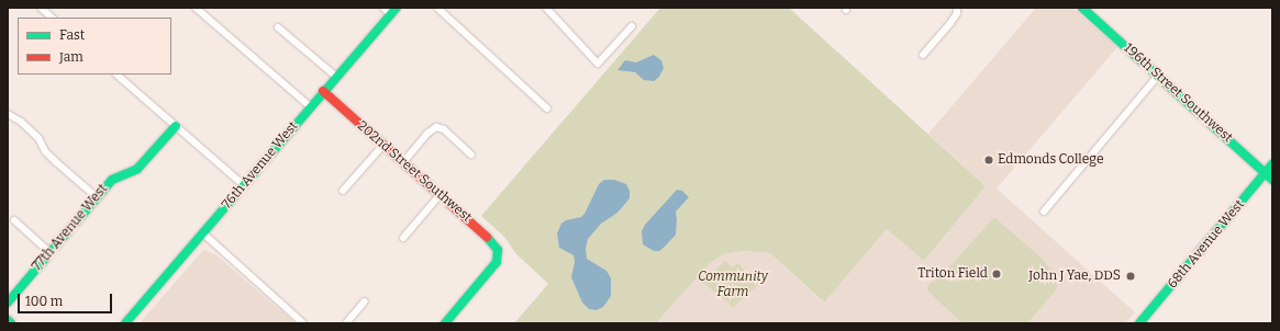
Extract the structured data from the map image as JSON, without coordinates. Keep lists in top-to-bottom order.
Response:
{
  "streets": {
    "street": [
      "196th Street Southwest",
      "76th Avenue West",
      "202nd Street Southwest",
      "77th Avenue West",
      "68th Avenue West"
    ]
  },
  "crossings": [
    ["196th Street Southwest", "68th Avenue West"],
    ["76th Avenue West", "202nd Street Southwest"]
  ],
  "parks": ["Community Farm"],
  "places": ["Edmonds College", "Triton Field", "John J Yae, DDS"],
  "legend": ["Fast", "Jam"],
  "scale_bar": "100 m"
}
